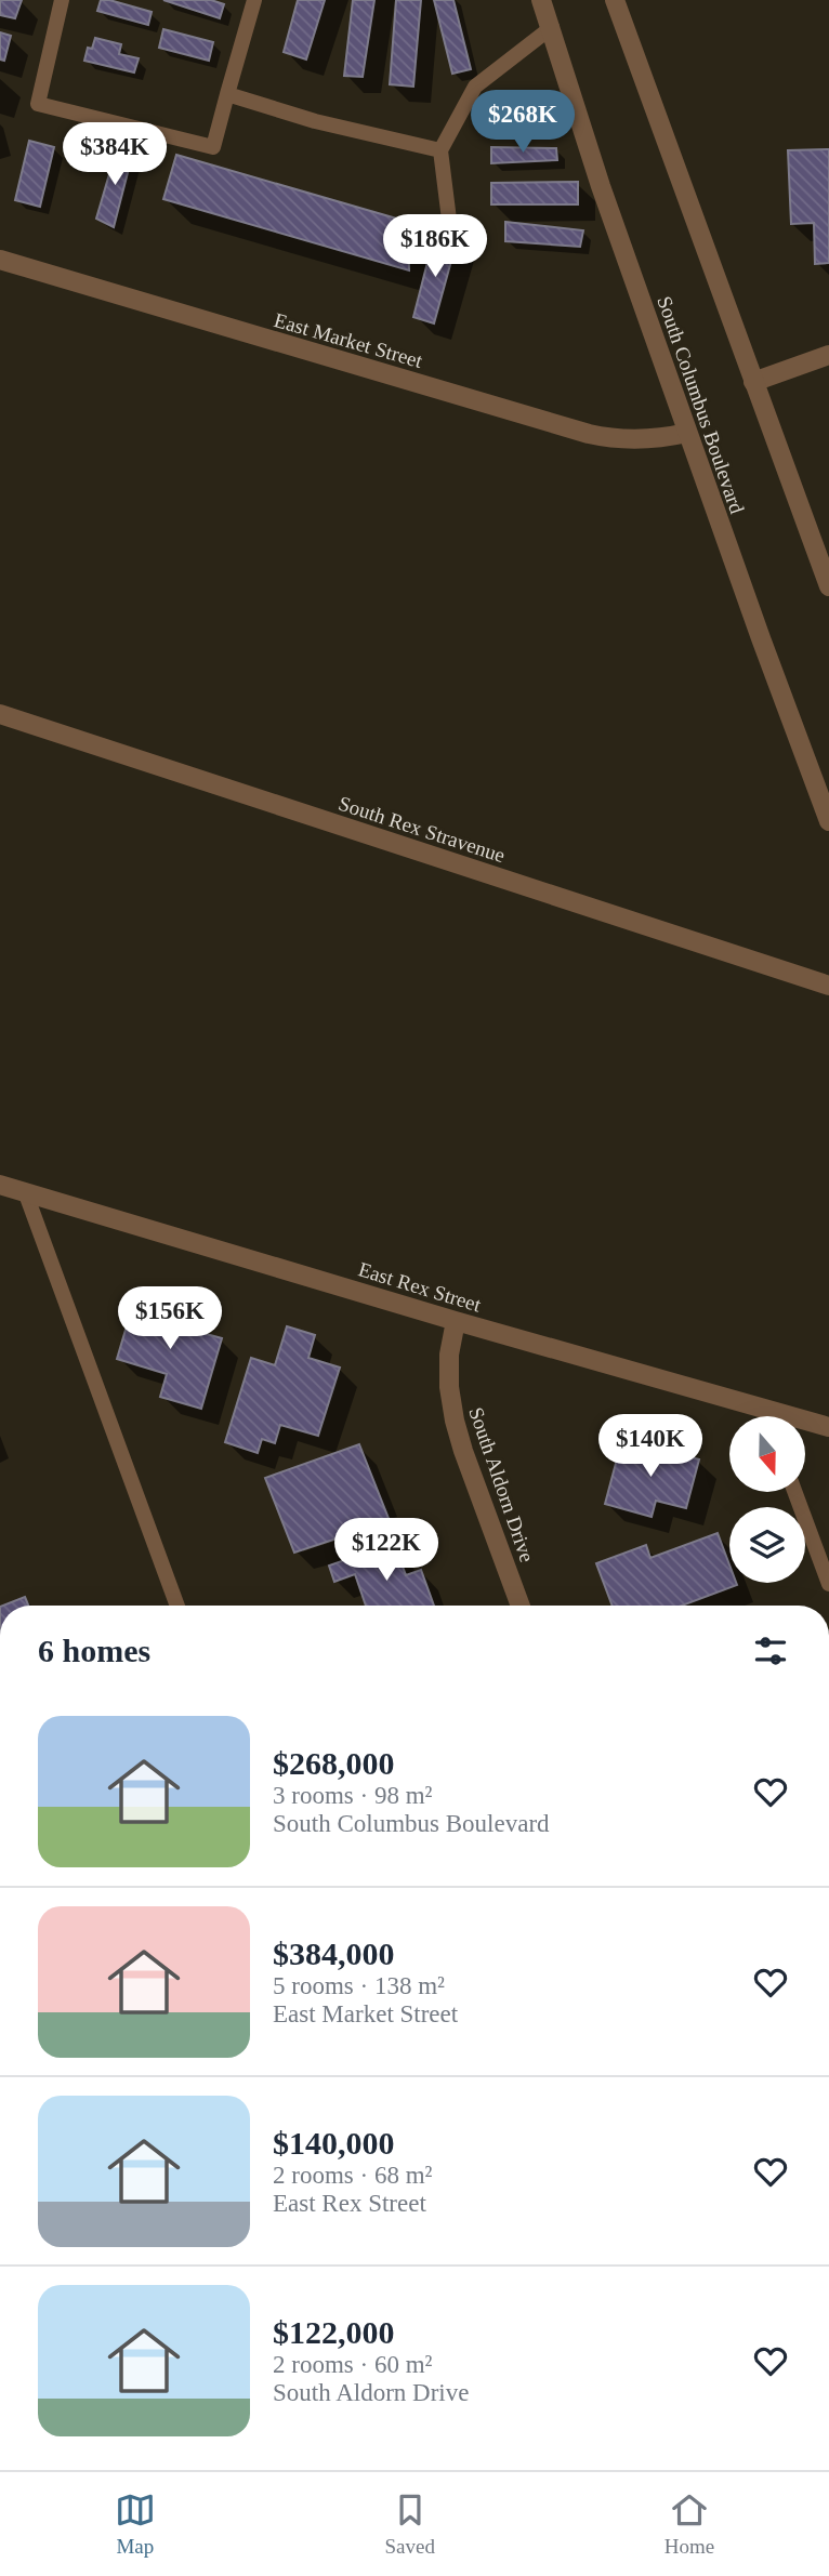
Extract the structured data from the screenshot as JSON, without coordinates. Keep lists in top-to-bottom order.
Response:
{
  "streets": {
    "street": [
      "East Market Street",
      "South Columbus Boulevard",
      "South Rex Stravenue",
      "East Rex Street",
      "South Aldorn Drive"
    ]
  },
  "crossings": [
    ["East Market Street", "South Columbus Boulevard"],
    ["East Rex Street", "South Aldorn Drive"]
  ],
  "north": "bottom",
  "page": {
    "price": [
      "$268K",
      "$384K",
      "$186K",
      "$156K",
      "$140K",
      "$122K"
    ],
    "heading": "6 homes",
    "list": [
      {
        "name": "$268,000",
        "note": "3 rooms · 98 m² · South Columbus Boulevard"
      },
      {
        "name": "$384,000",
        "note": "5 rooms · 138 m² · East Market Street"
      },
      {
        "name": "$140,000",
        "note": "2 rooms · 68 m² · East Rex Street"
      },
      {
        "name": "$122,000",
        "note": "2 rooms · 60 m² · South Aldorn Drive"
      }
    ],
    "tabs": ["Map", "Saved", "Home"]
  }
}
